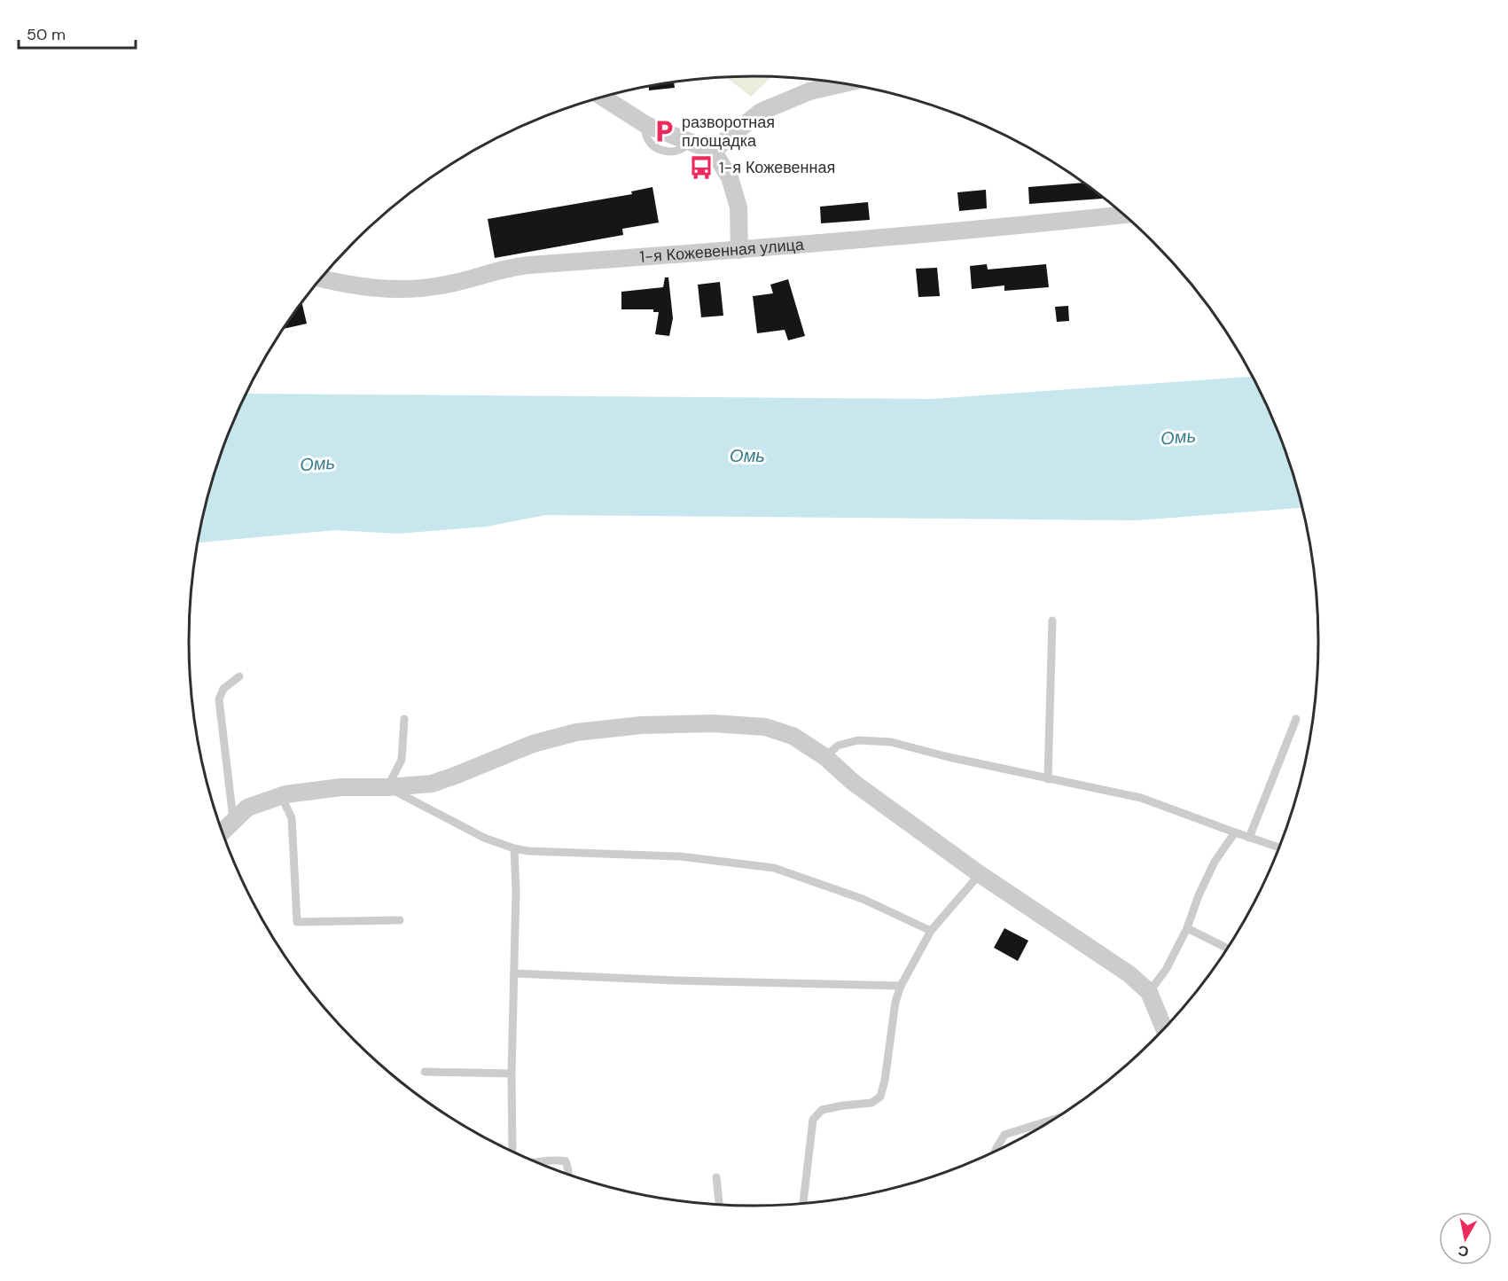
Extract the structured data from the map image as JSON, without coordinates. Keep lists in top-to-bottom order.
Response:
{
  "streets": {
    "street": ["1-я Кожевенная улица"]
  },
  "water": ["Омь"],
  "places": {
    "parking": ["разворотная площадка"],
    "bus stop": ["1-я Кожевенная"]
  },
  "scale_bar": "50 m",
  "north": "bottom"
}
